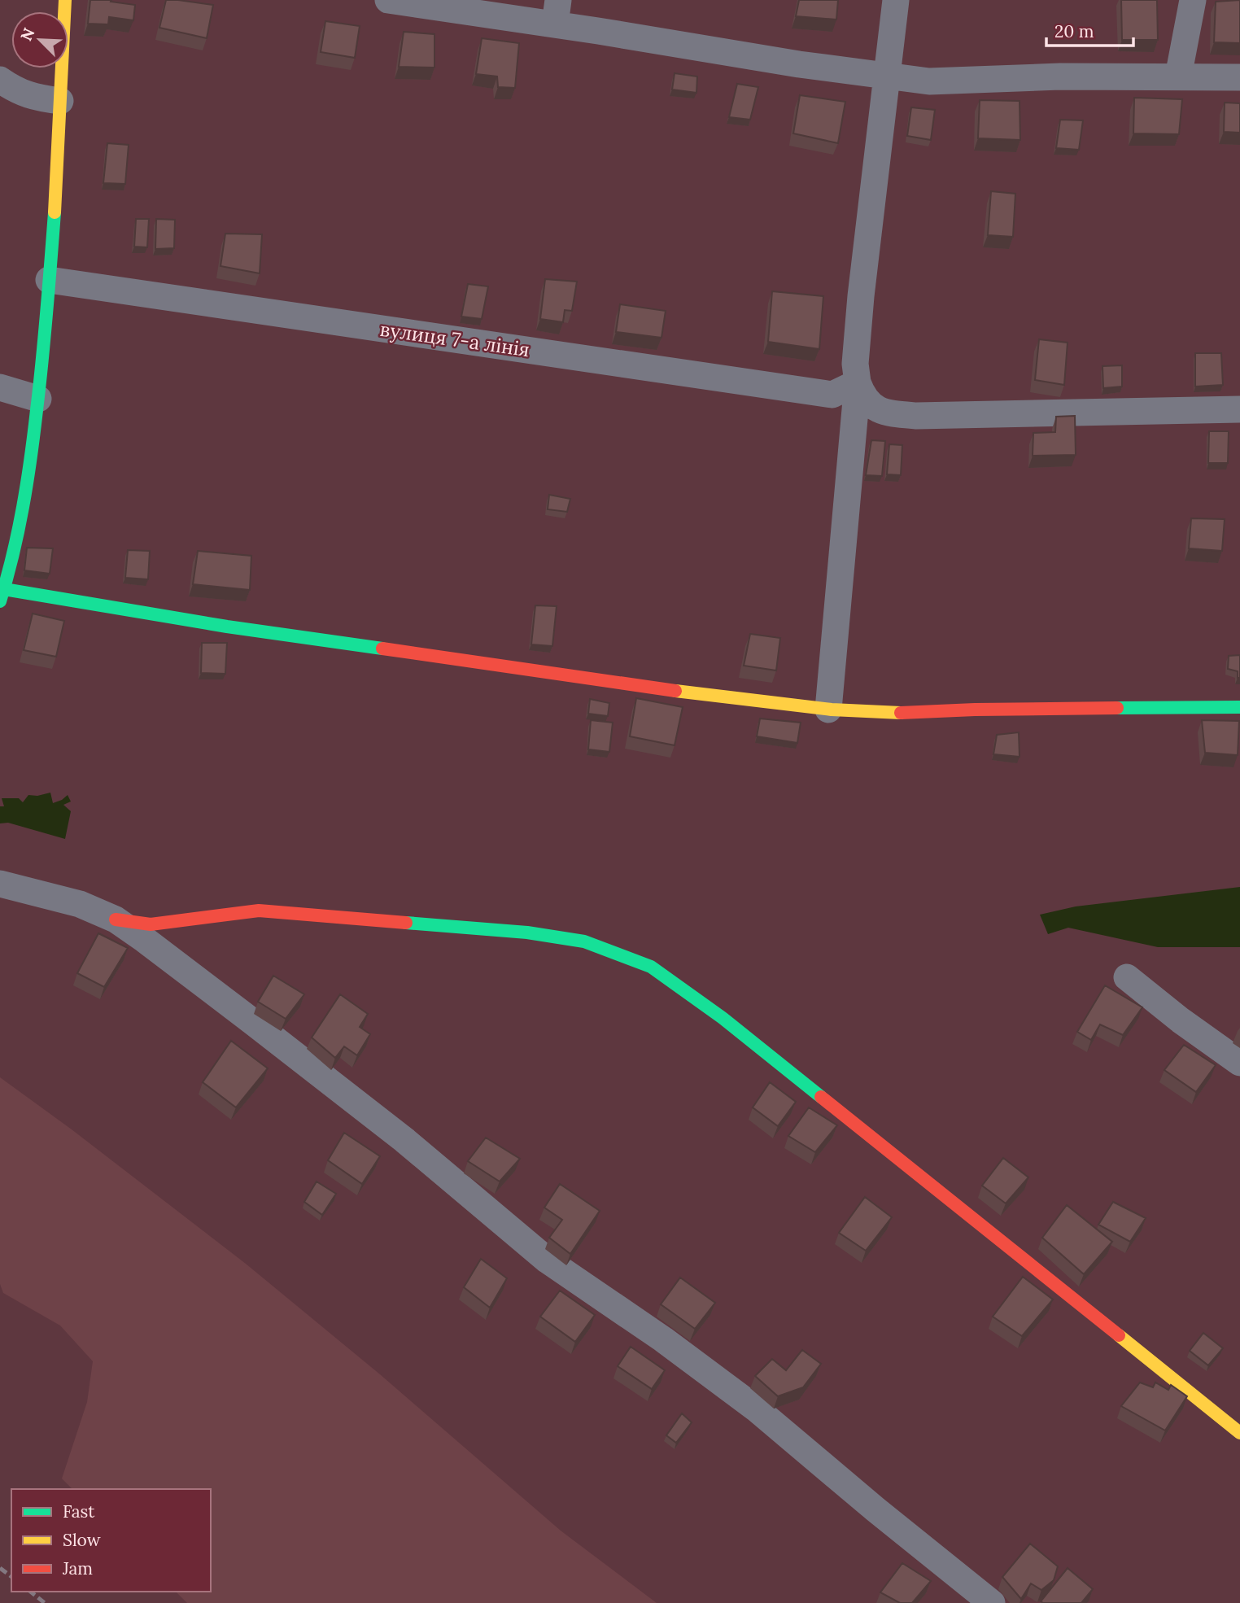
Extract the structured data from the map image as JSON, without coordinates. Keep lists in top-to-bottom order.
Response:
{
  "streets": {
    "street": ["вулиця 7-а лінія"]
  },
  "legend": ["Fast", "Slow", "Jam"],
  "scale_bar": "20 m",
  "north": "top left"
}
